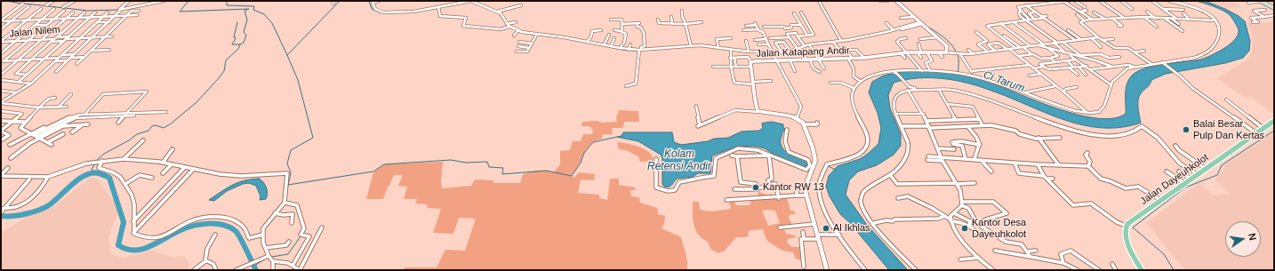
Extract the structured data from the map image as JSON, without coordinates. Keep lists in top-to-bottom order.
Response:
{
  "streets": {
    "main road": ["Jalan Dayeuhkolot"],
    "street": ["Jalan Nilem", "Jalan Katapang Andir"]
  },
  "water": ["Ci Tarum", "Kolam Retensi Andir"],
  "places": [
    "Balai Besar Pulp Dan Kertas",
    "Kantor RW 13",
    "Al Ikhlas",
    "Kantor Desa Dayeuhkolot"
  ],
  "north": "right"
}
